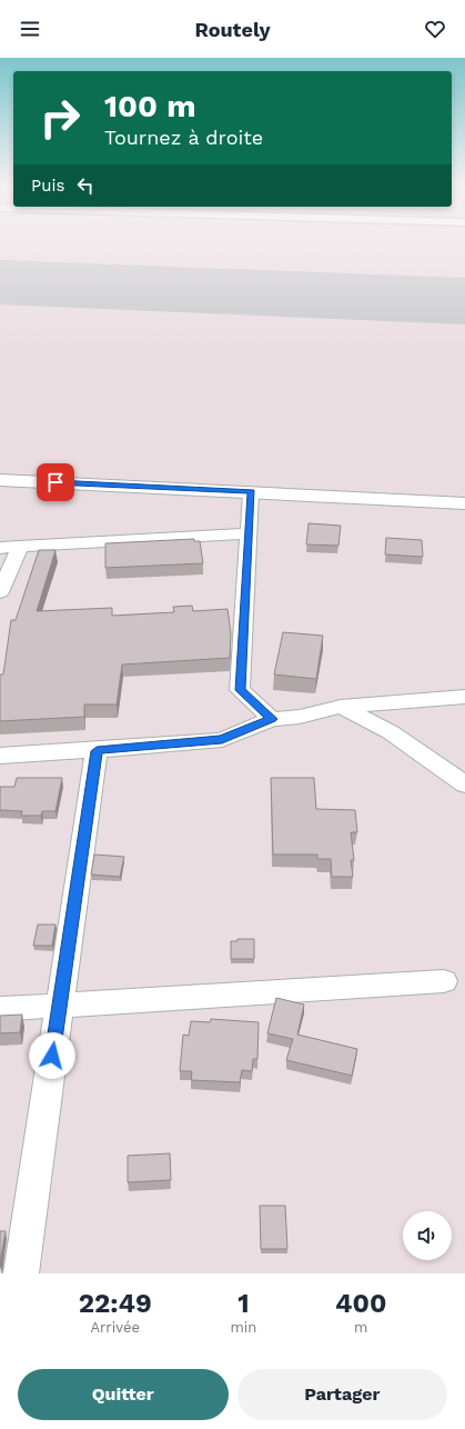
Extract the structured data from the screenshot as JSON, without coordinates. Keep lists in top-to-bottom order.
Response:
{
  "page": {
    "header": "Routely",
    "turn": ["100 m", "Tournez à droite"],
    "then": "Puis",
    "eta": [
      "22:49",
      "Arrivée",
      "1",
      "min",
      "400",
      "m"
    ],
    "buttons": ["Quitter", "Partager"]
  }
}
